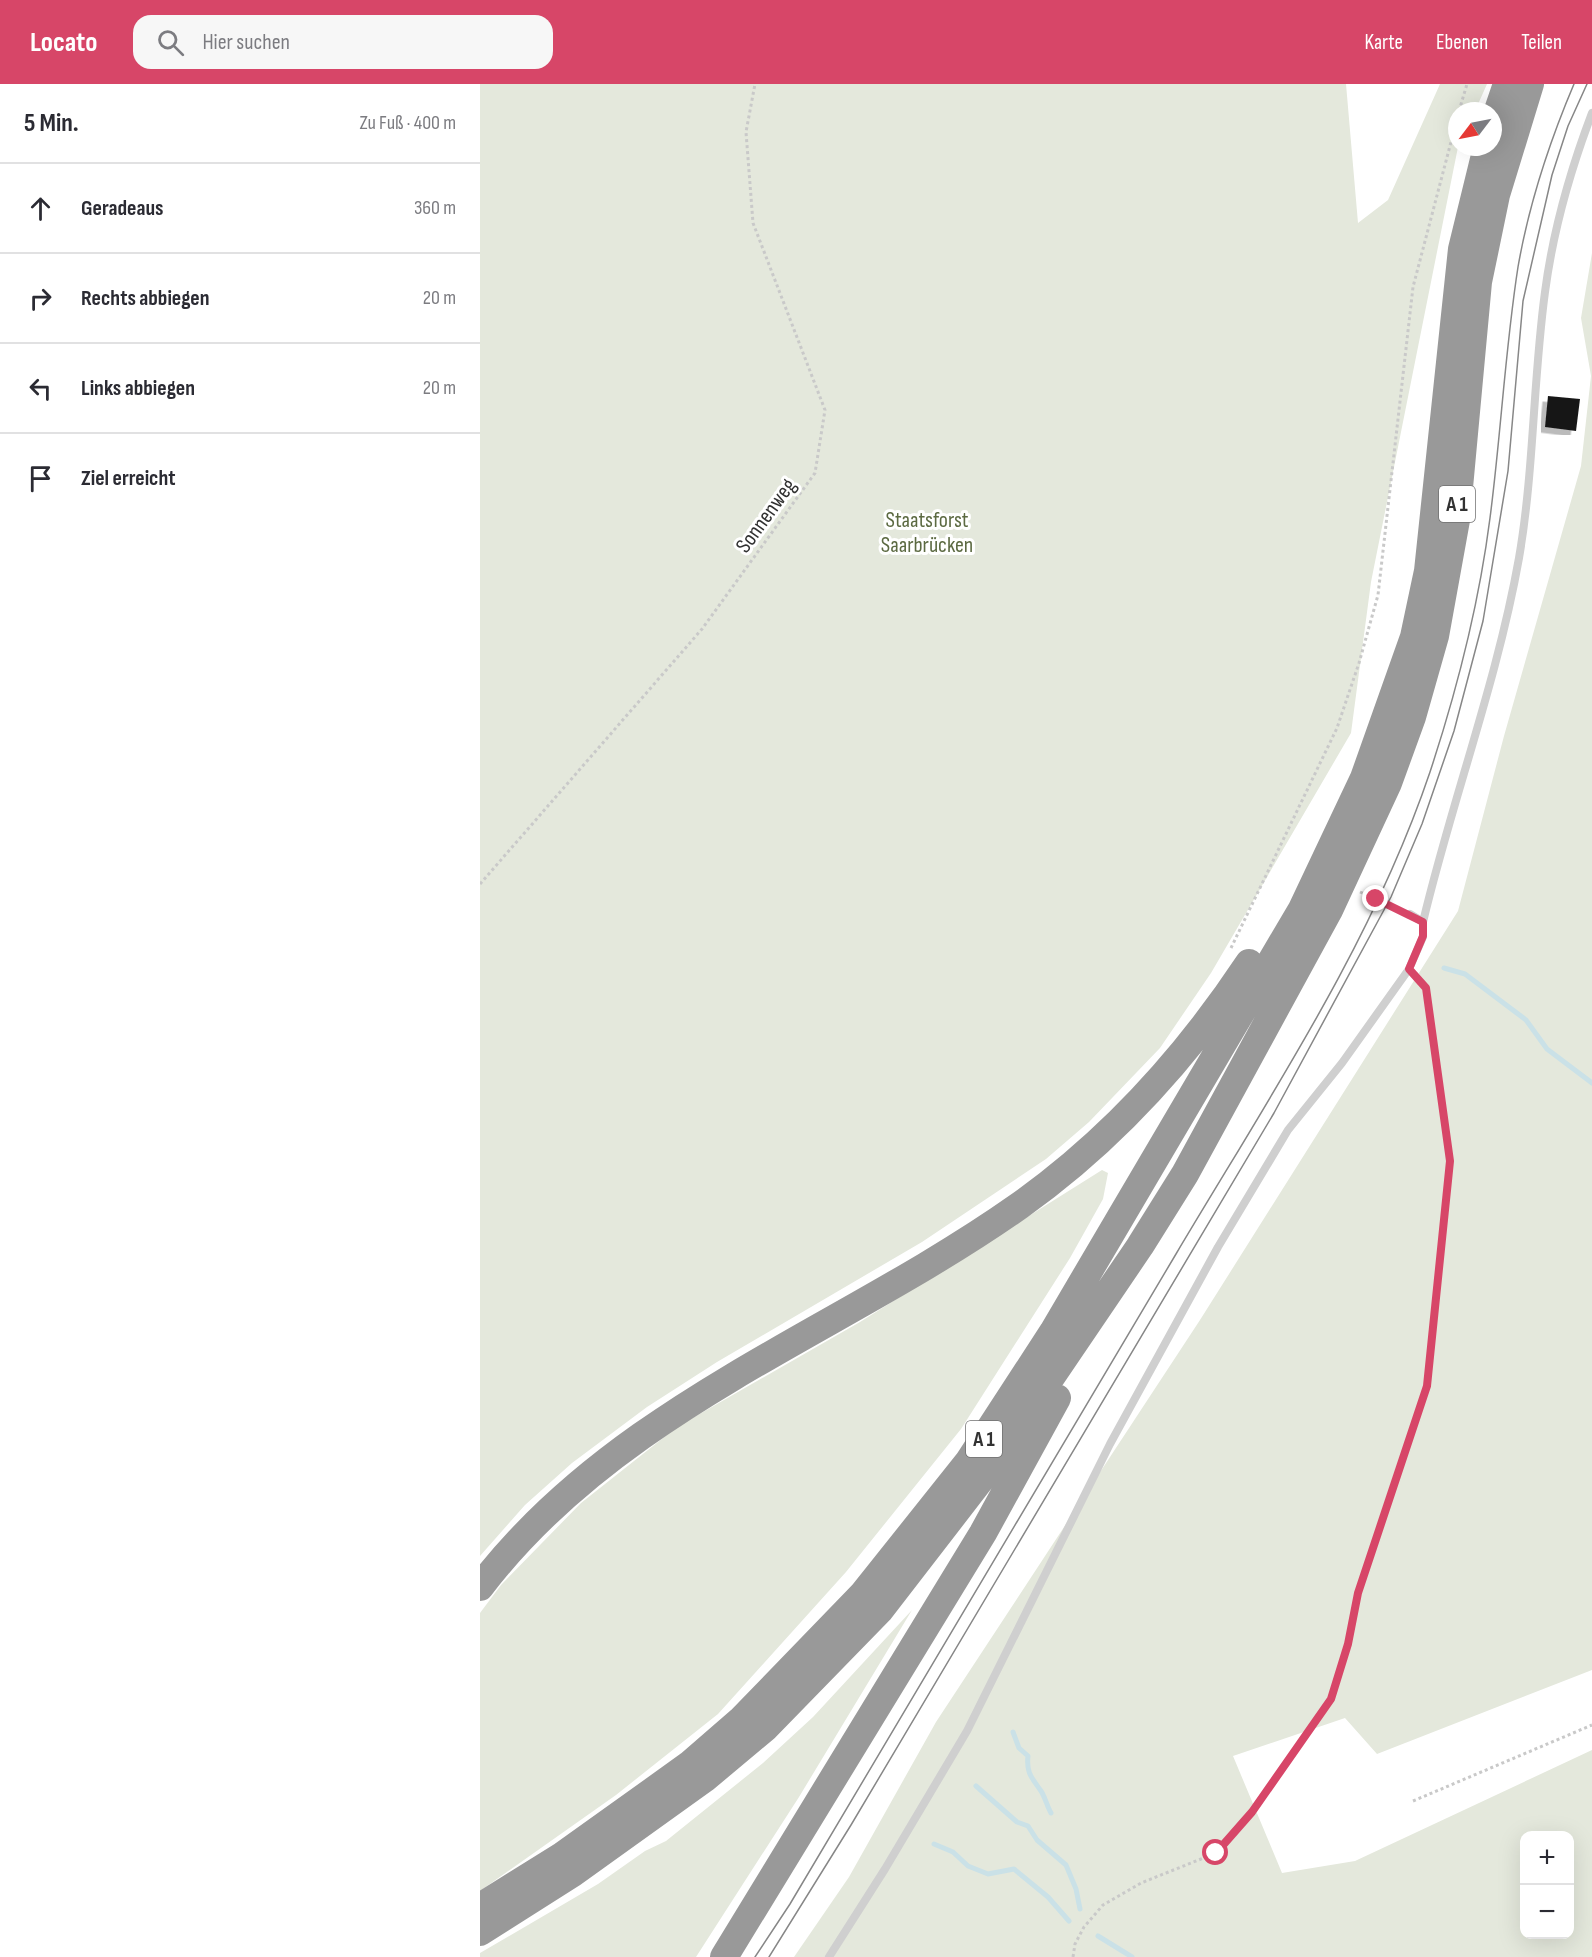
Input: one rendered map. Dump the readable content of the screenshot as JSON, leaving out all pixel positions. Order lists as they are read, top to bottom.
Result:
{
  "streets": {
    "highway": ["A 1"],
    "path": ["Sonnenweg"]
  },
  "parks": ["Staatsforst Saarbrücken"],
  "north": "bottom left",
  "page": {
    "header": "Locato",
    "search": "Hier suchen",
    "nav": ["Karte", "Ebenen", "Teilen"],
    "heading": ["5 Min.", "Zu Fuß · 400 m"],
    "list": [
      ["Geradeaus", "360 m"],
      ["Rechts abbiegen", "20 m"],
      ["Links abbiegen", "20 m"],
      "Ziel erreicht"
    ],
    "map_buttons": ["+", "−"]
  }
}
